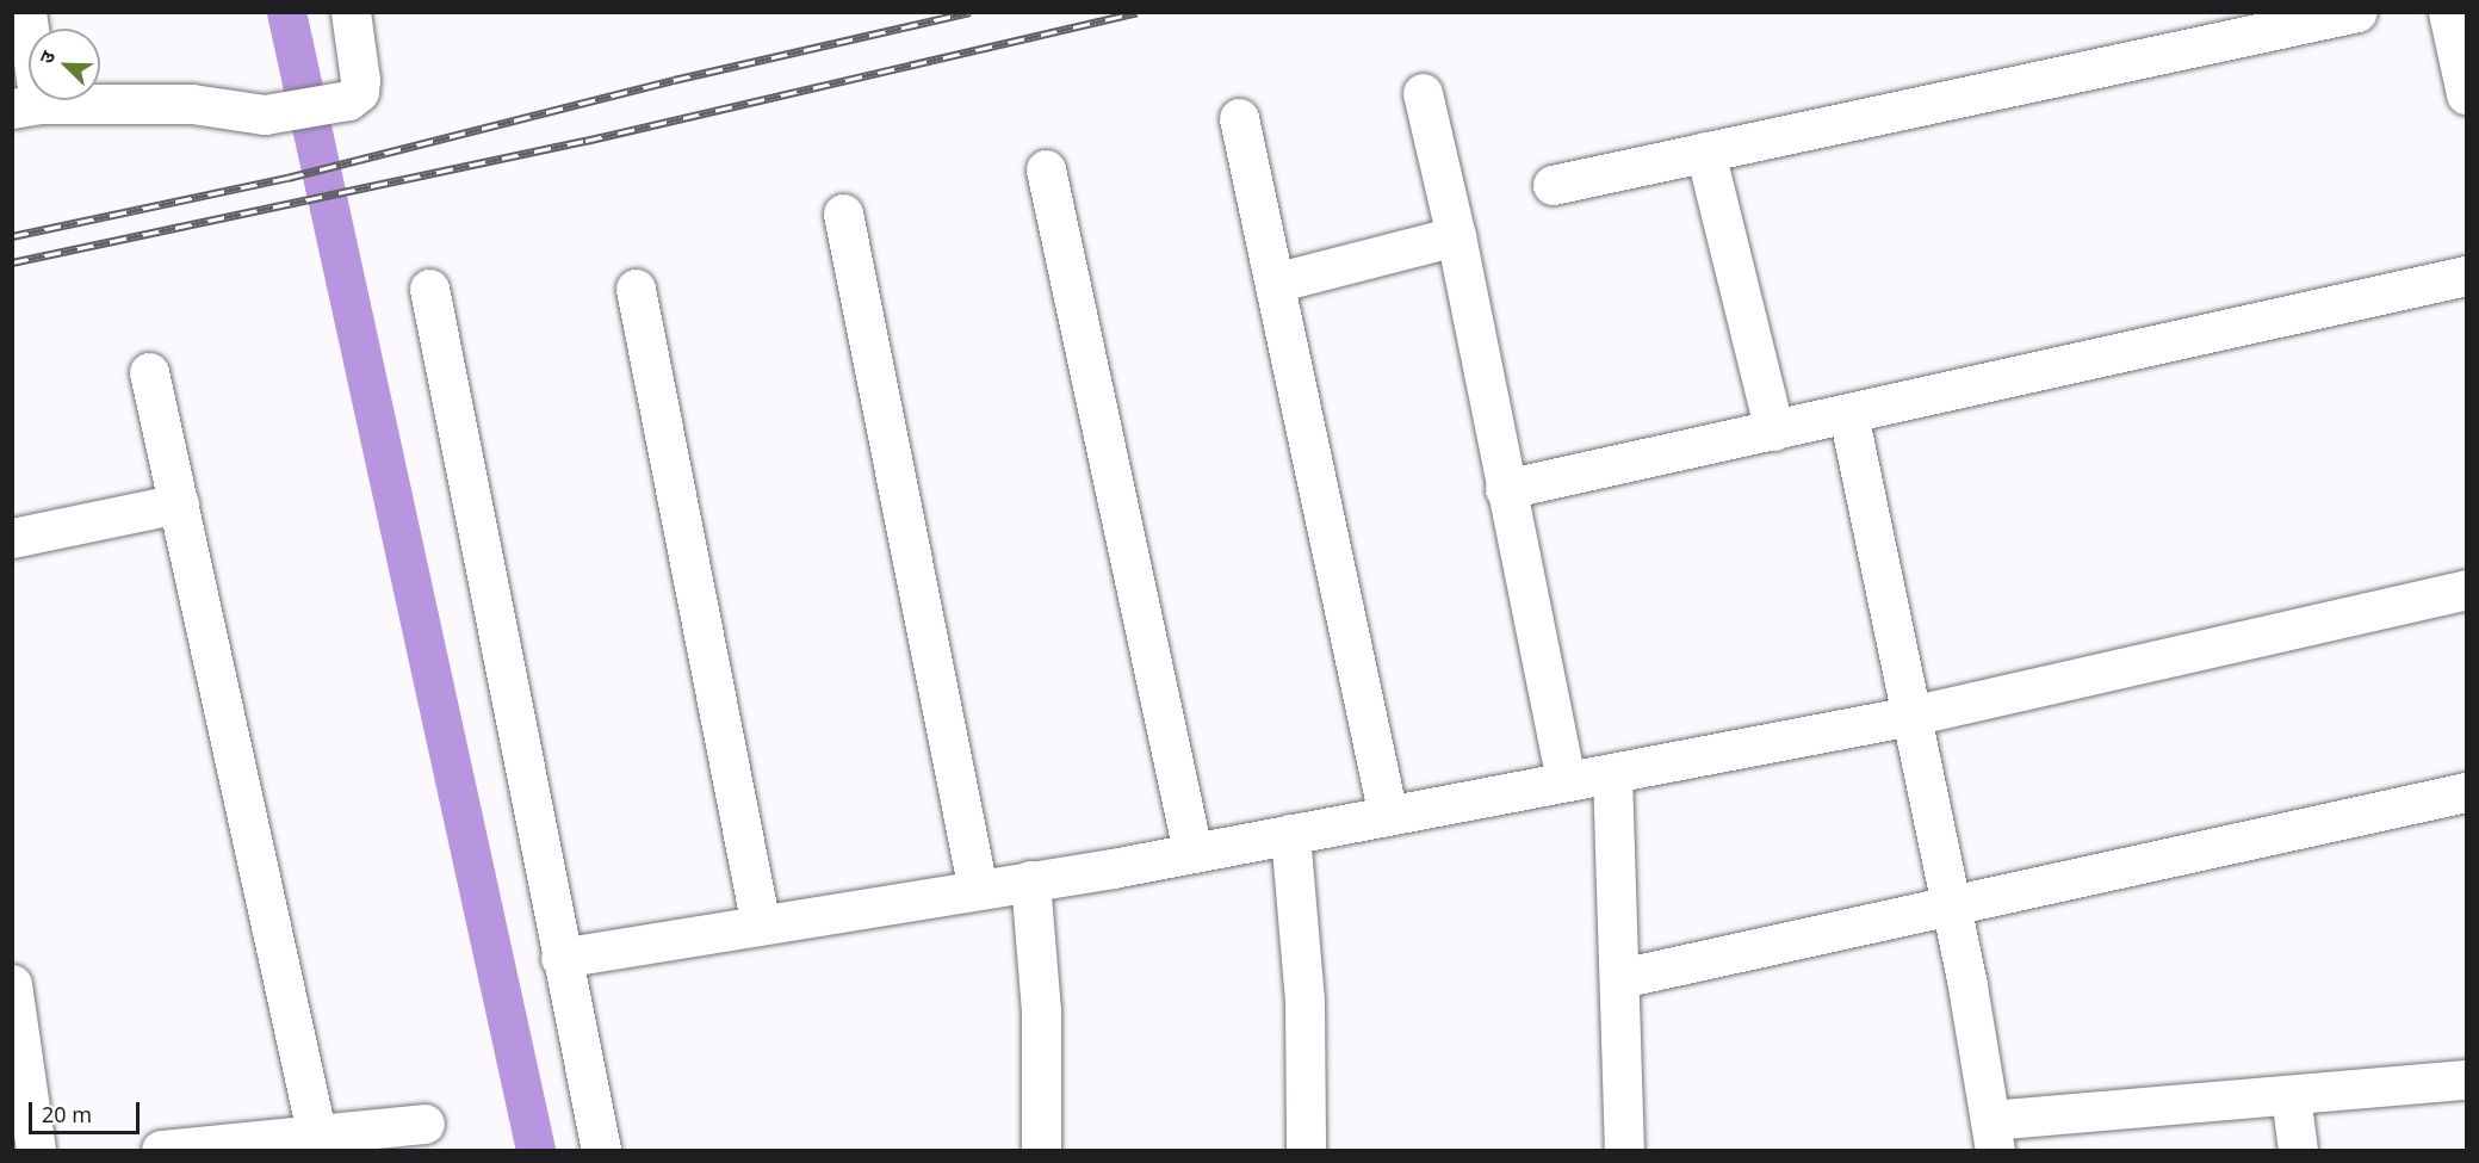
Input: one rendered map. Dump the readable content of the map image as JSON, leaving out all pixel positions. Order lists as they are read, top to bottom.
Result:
{
  "scale_bar": "20 m",
  "north": "top left"
}
